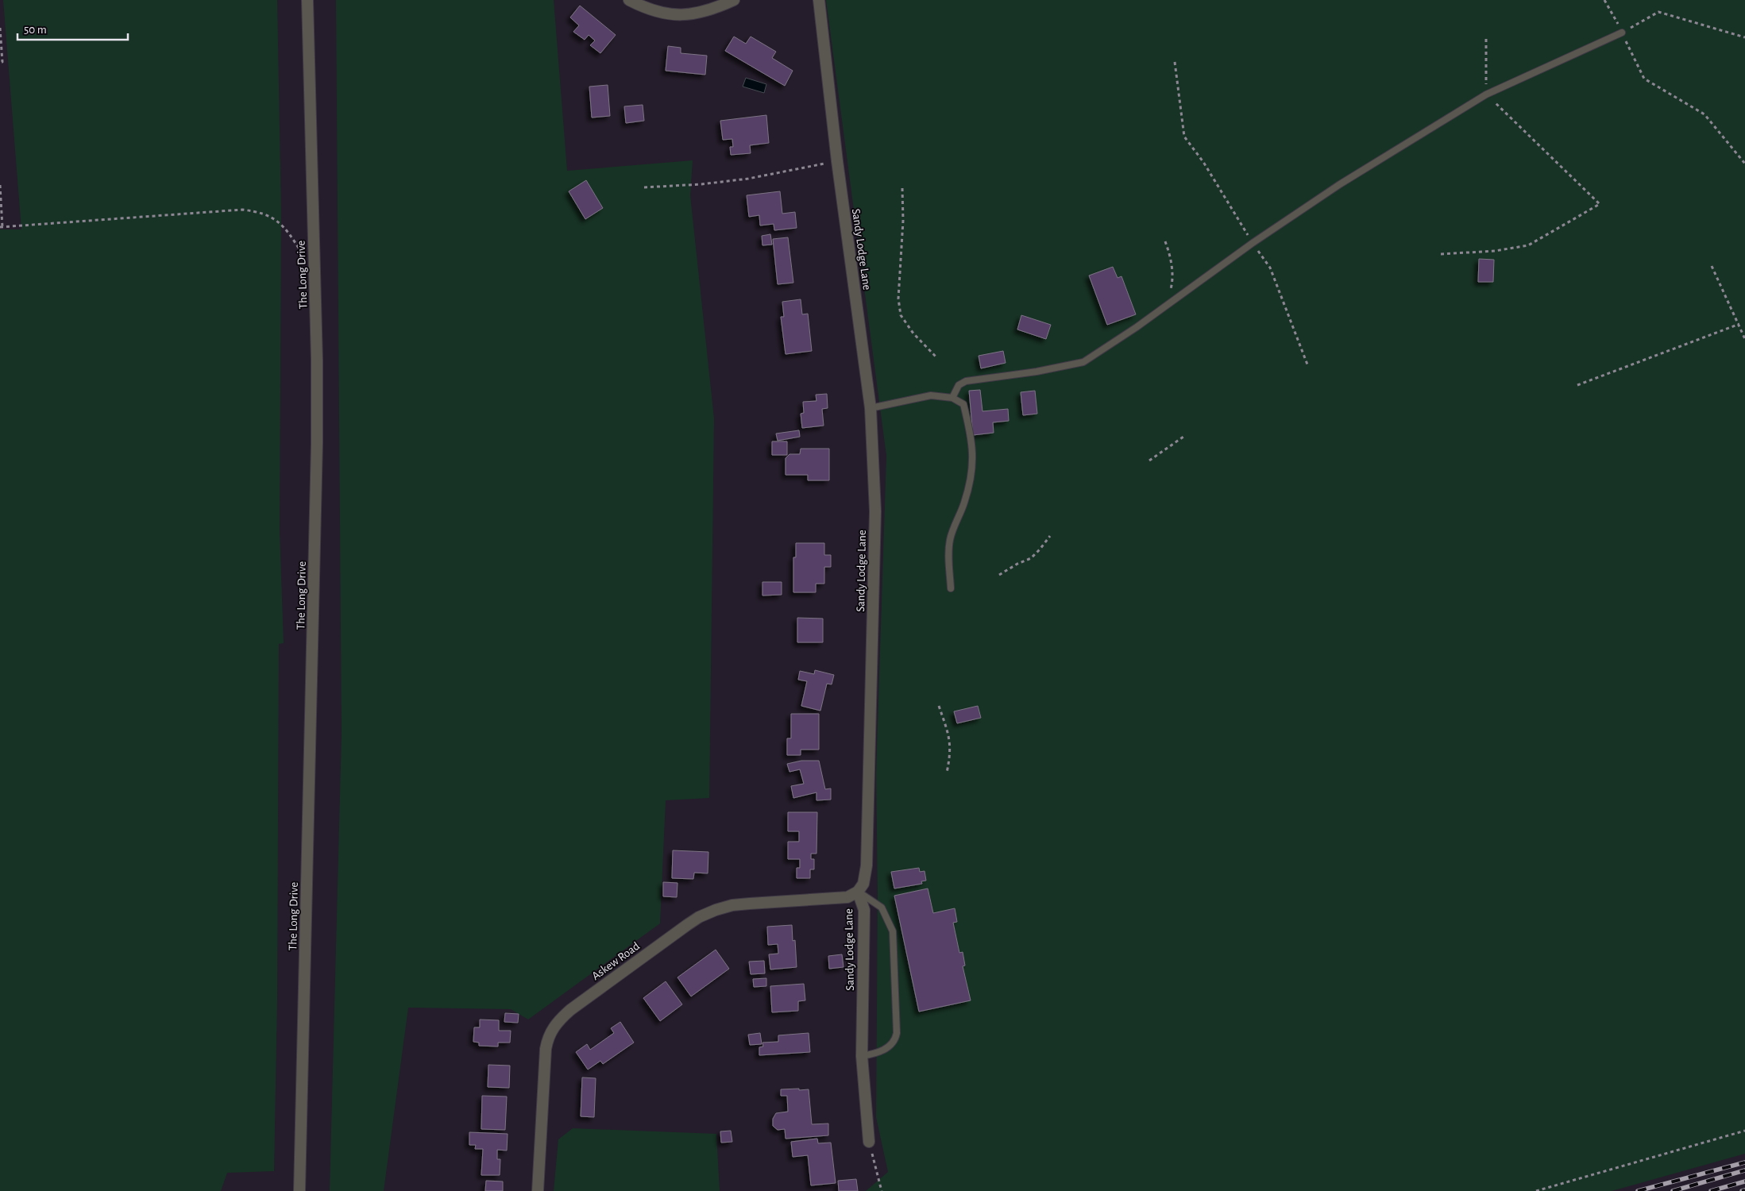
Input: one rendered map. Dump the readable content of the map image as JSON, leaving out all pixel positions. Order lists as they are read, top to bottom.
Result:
{
  "streets": {
    "street": ["Sandy Lodge Lane", "The Long Drive", "Askew Road"]
  },
  "crossings": [
    ["Sandy Lodge Lane", "Askew Road"]
  ],
  "scale_bar": "50 m"
}
